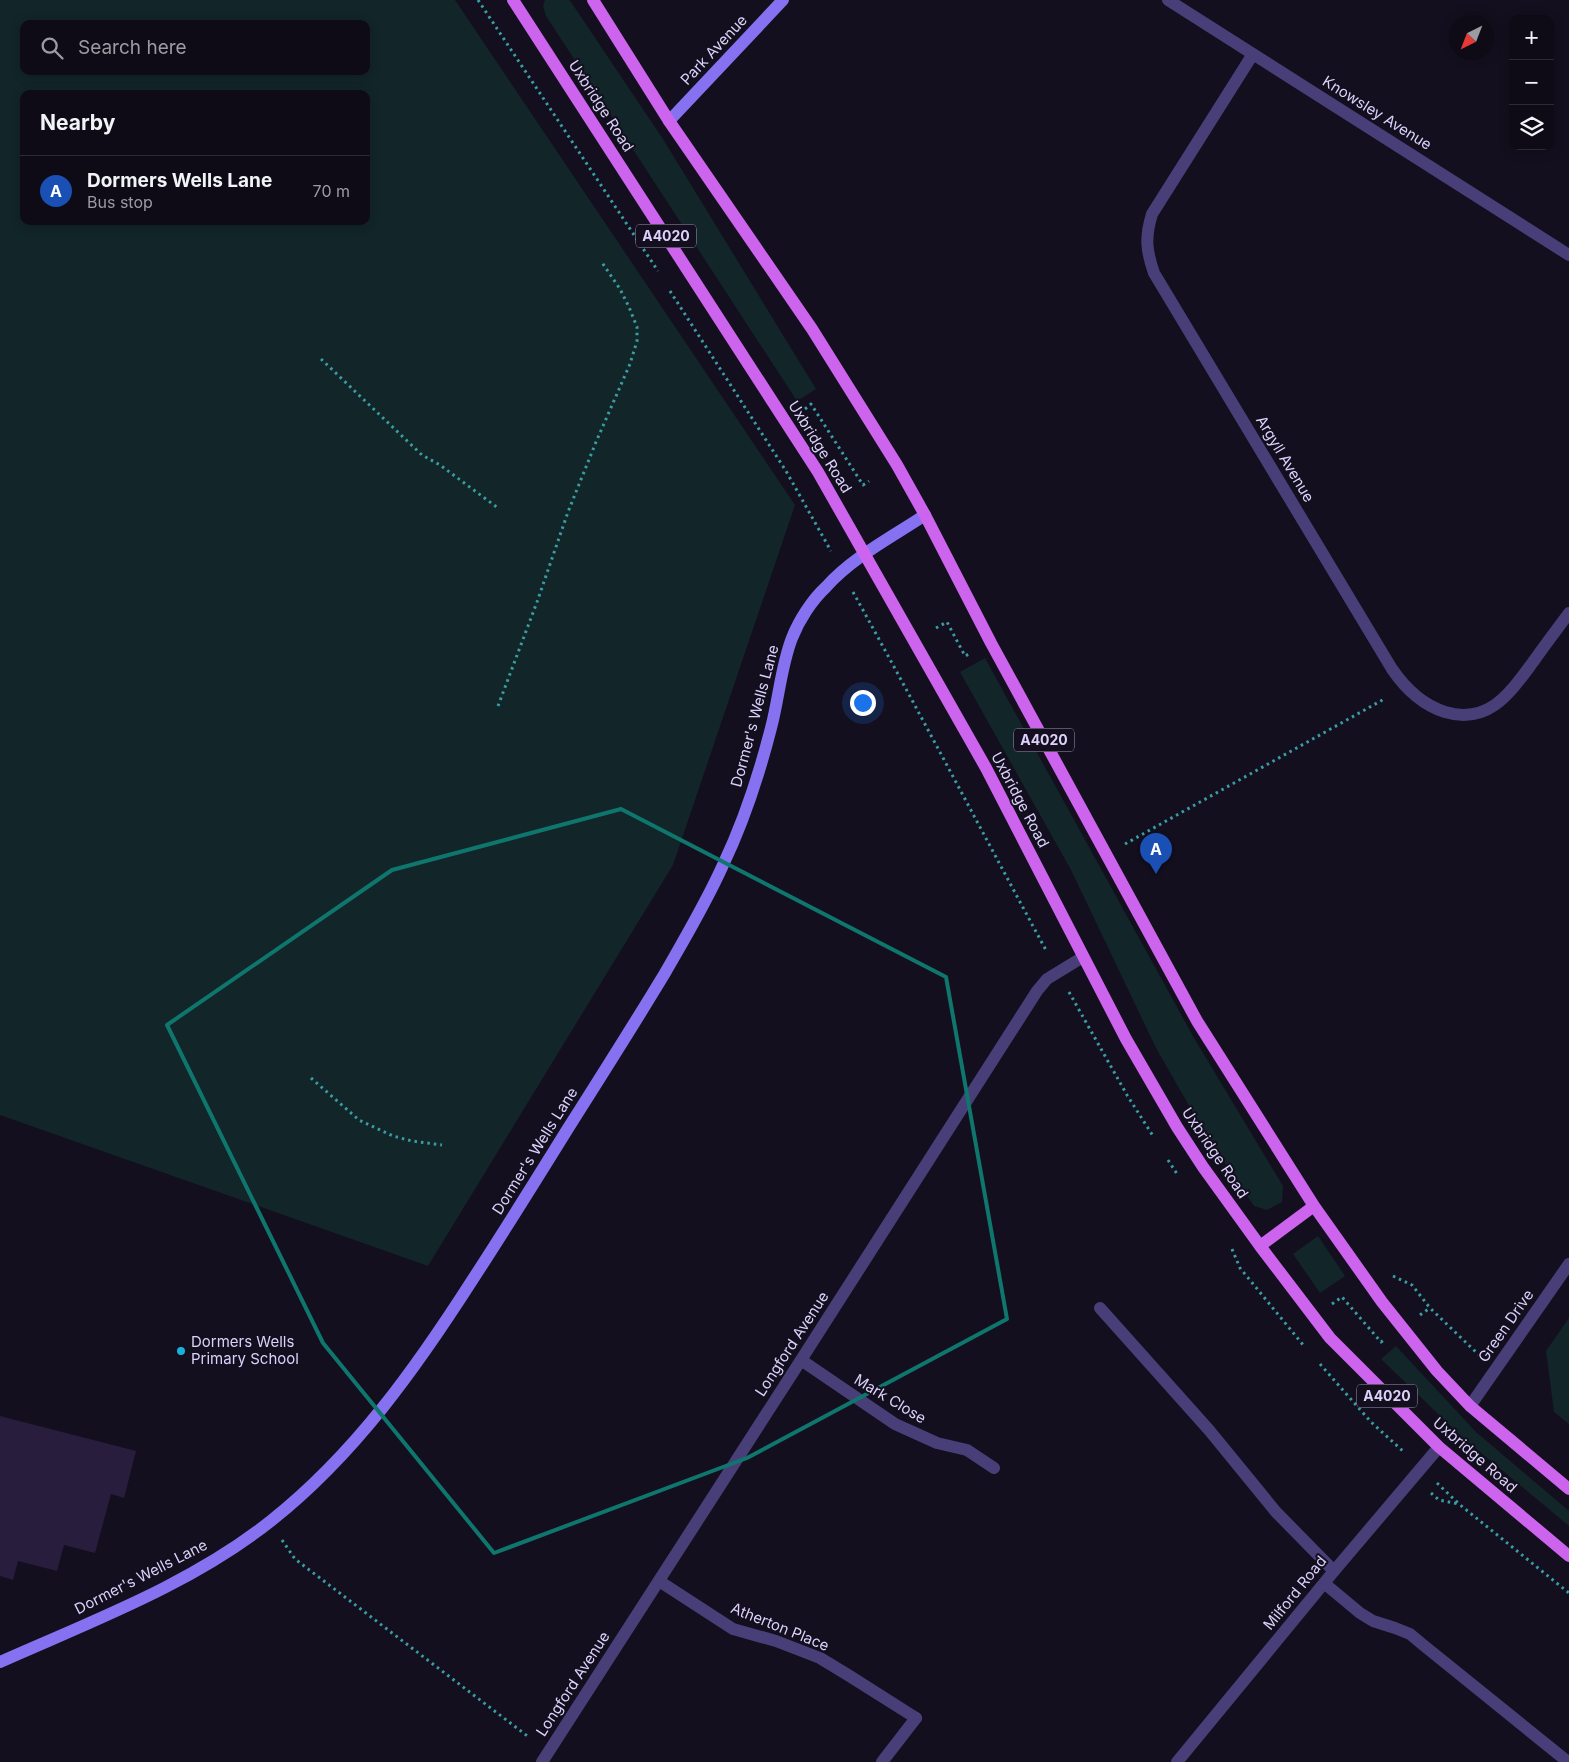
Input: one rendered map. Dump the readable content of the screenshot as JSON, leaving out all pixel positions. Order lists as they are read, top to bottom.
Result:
{
  "streets": {
    "main road": ["Uxbridge Road", "A4020"],
    "street": [
      "Park Avenue",
      "Knowsley Avenue",
      "Argyll Avenue",
      "Dormer's Wells Lane",
      "Green Drive",
      "Longford Avenue",
      "Mark Close",
      "Milford Road",
      "Atherton Place"
    ]
  },
  "crossings": [
    ["Park Avenue", "A4020"],
    ["Uxbridge Road", "Dormer's Wells Lane"],
    ["Uxbridge Road", "Longford Avenue"],
    ["Uxbridge Road", "Milford Road"],
    ["Knowsley Avenue", "Argyll Avenue"],
    ["A4020", "Dormer's Wells Lane"],
    ["A4020", "Green Drive"],
    ["Longford Avenue", "Mark Close"],
    ["Longford Avenue", "Atherton Place"]
  ],
  "places": ["Dormers Wells Primary School"],
  "north": "bottom left",
  "page": {
    "map_buttons": ["+", "−"],
    "search": "Search here",
    "heading": "Nearby",
    "list": [
      {
        "mark": "A",
        "name": "Dormers Wells Lane",
        "note": "Bus stop",
        "value": "70 m"
      }
    ],
    "pins": "A"
  }
}
